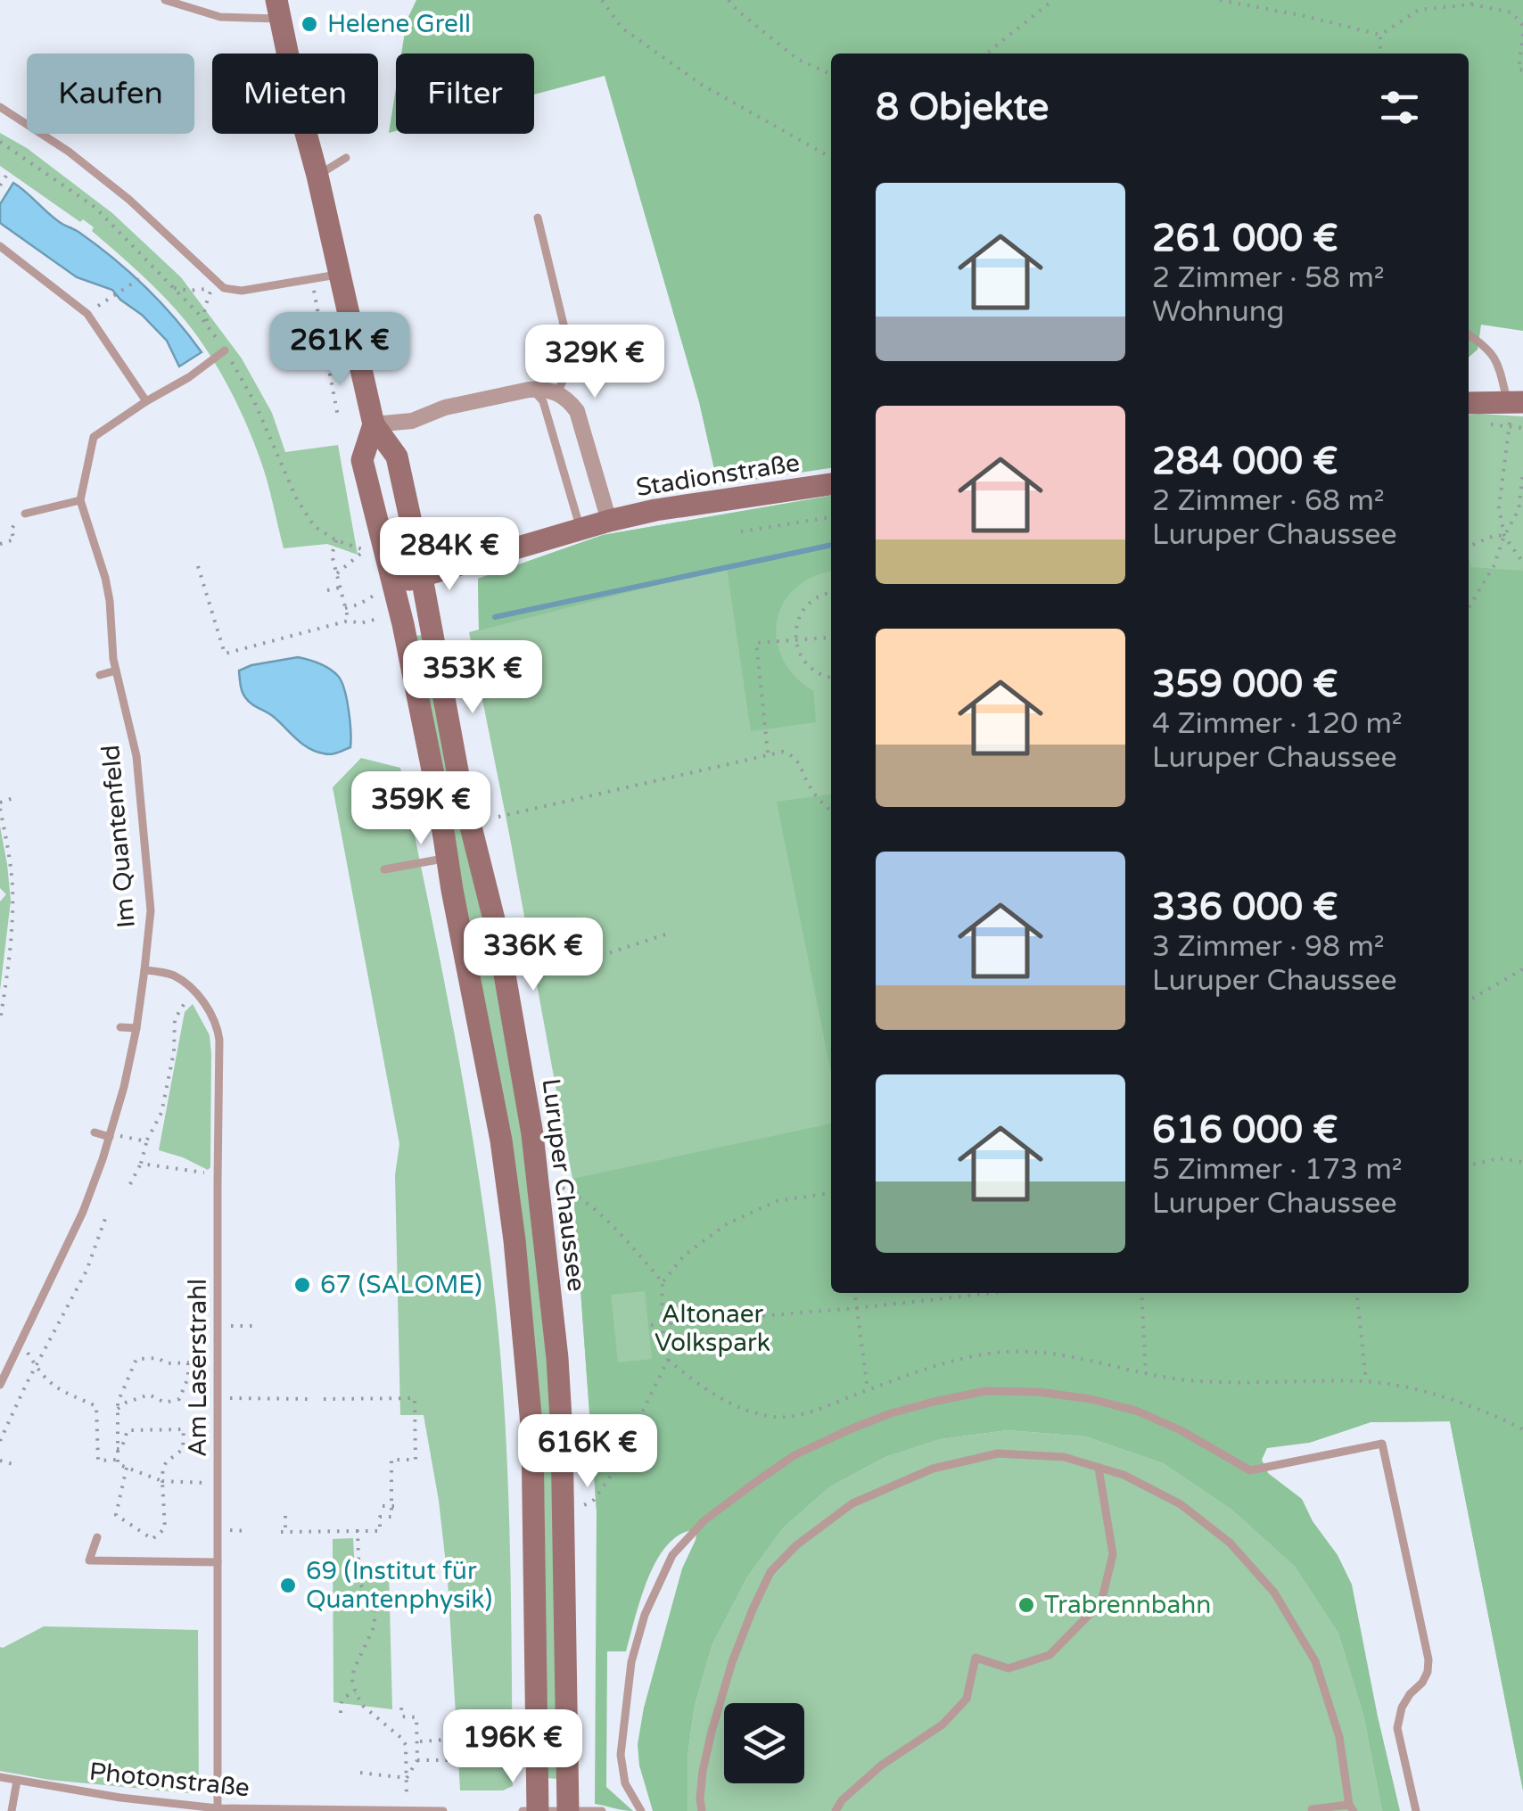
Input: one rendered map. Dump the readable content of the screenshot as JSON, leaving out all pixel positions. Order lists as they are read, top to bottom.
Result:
{
  "streets": {
    "main road": ["Stadionstraße", "Luruper Chaussee"],
    "lane": ["Im Quantenfeld", "Am Laserstrahl", "Photonstraße"]
  },
  "crossings": [
    ["Stadionstraße", "Luruper Chaussee"],
    ["Im Quantenfeld", "Am Laserstrahl"],
    ["Am Laserstrahl", "Photonstraße"]
  ],
  "parks": ["Altonaer Volkspark"],
  "places": [
    "Helene Grell",
    "67 (SALOME)",
    "69 (Institut für Quantenphysik)",
    "Trabrennbahn"
  ],
  "page": {
    "chip": ["Kaufen", "Mieten", "Filter"],
    "heading": "8 Objekte",
    "list": [
      {
        "name": "261 000 €",
        "note": "2 Zimmer · 58 m² · Wohnung"
      },
      {
        "name": "284 000 €",
        "note": "2 Zimmer · 68 m² · Luruper Chaussee"
      },
      {
        "name": "359 000 €",
        "note": "4 Zimmer · 120 m² · Luruper Chaussee"
      },
      {
        "name": "336 000 €",
        "note": "3 Zimmer · 98 m² · Luruper Chaussee"
      },
      {
        "name": "616 000 €",
        "note": "5 Zimmer · 173 m² · Luruper Chaussee"
      }
    ],
    "price": [
      "261K €",
      "329K €",
      "284K €",
      "353K €",
      "359K €",
      "336K €",
      "616K €",
      "196K €"
    ]
  }
}
